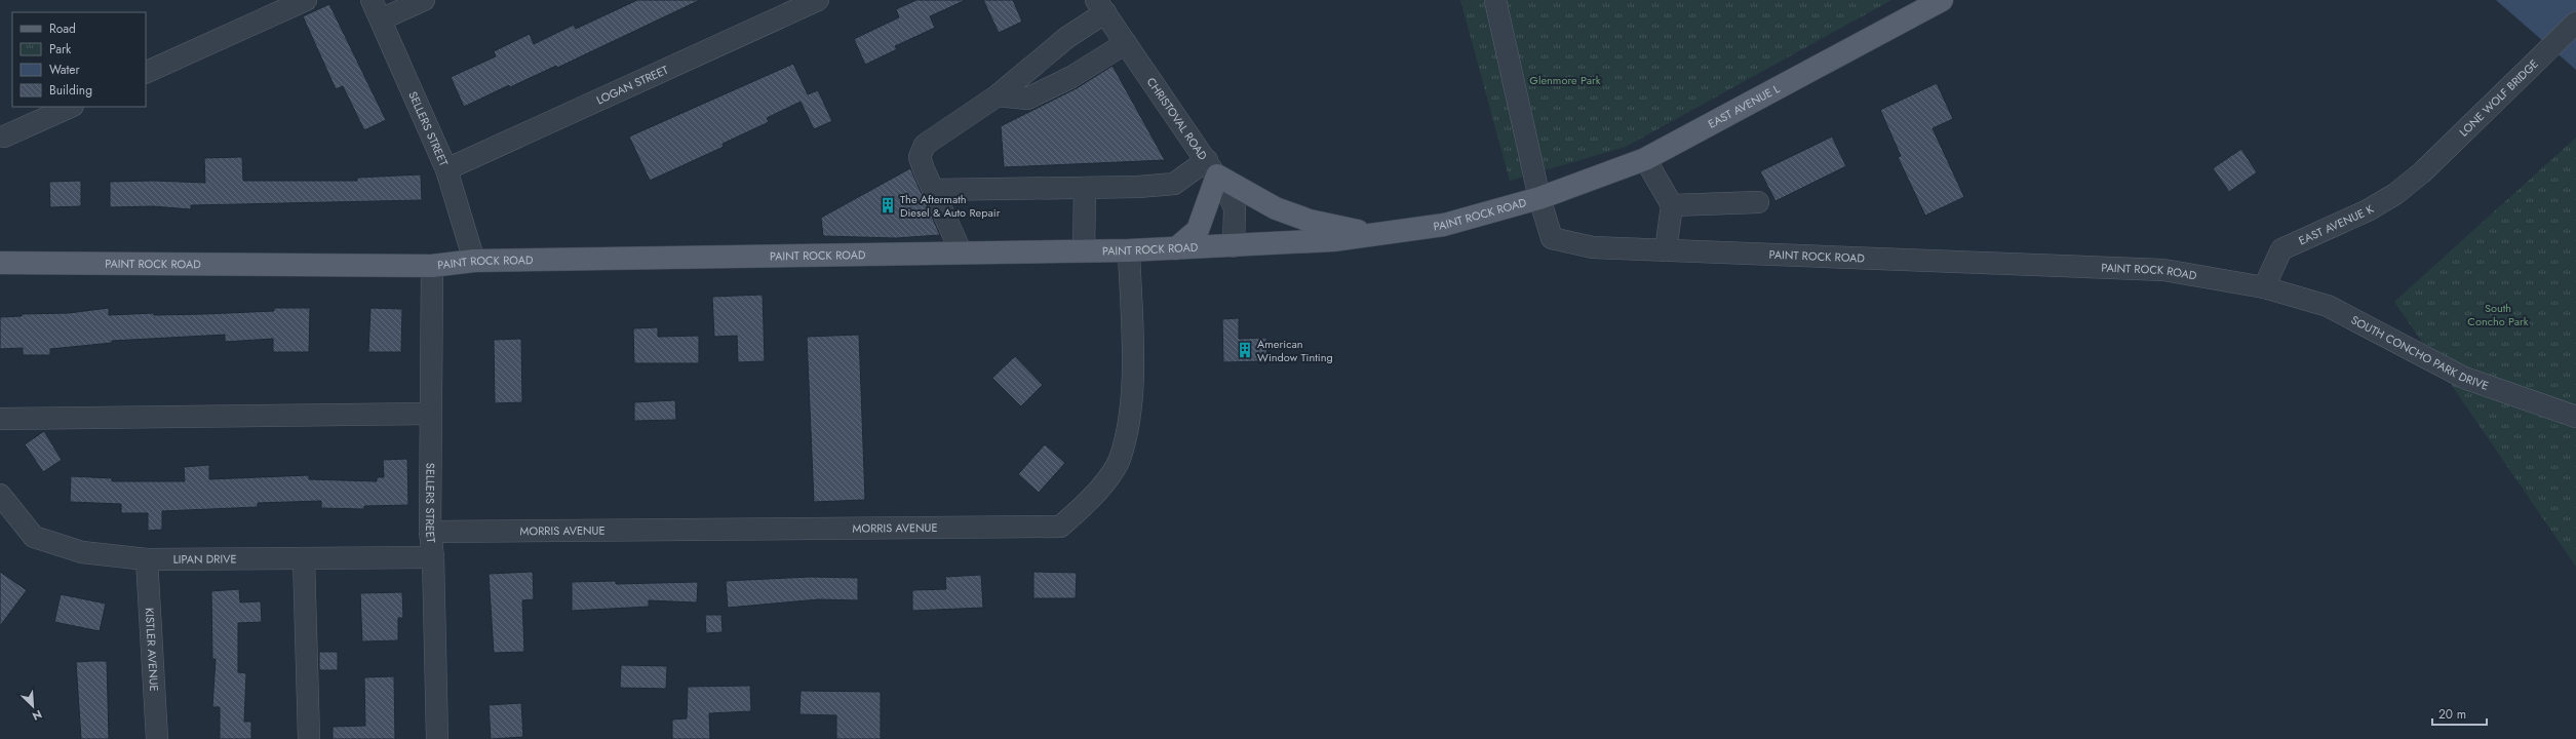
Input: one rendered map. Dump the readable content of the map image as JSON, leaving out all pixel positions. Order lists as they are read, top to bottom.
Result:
{
  "streets": {
    "main road": ["EAST AVENUE L", "PAINT ROCK ROAD"],
    "street": [
      "LOGAN STREET",
      "LONE WOLF BRIDGE",
      "CHRISTOVAL ROAD",
      "SELLERS STREET",
      "EAST AVENUE K",
      "SOUTH CONCHO PARK DRIVE",
      "MORRIS AVENUE",
      "LIPAN DRIVE",
      "KISTLER AVENUE"
    ]
  },
  "crossings": [
    ["LOGAN STREET", "SELLERS STREET"],
    ["LONE WOLF BRIDGE", "EAST AVENUE K"],
    ["EAST AVENUE L", "PAINT ROCK ROAD"],
    ["CHRISTOVAL ROAD", "PAINT ROCK ROAD"],
    ["SELLERS STREET", "PAINT ROCK ROAD"],
    ["SELLERS STREET", "MORRIS AVENUE"],
    ["SELLERS STREET", "LIPAN DRIVE"],
    ["PAINT ROCK ROAD", "EAST AVENUE K"],
    ["PAINT ROCK ROAD", "SOUTH CONCHO PARK DRIVE"],
    ["PAINT ROCK ROAD", "MORRIS AVENUE"],
    ["EAST AVENUE K", "SOUTH CONCHO PARK DRIVE"],
    ["LIPAN DRIVE", "KISTLER AVENUE"]
  ],
  "parks": ["Glenmore Park", "South Concho Park"],
  "places": {
    "building": ["The Aftermath Diesel & Auto Repair", "American Window Tinting"]
  },
  "legend": [
    "Road",
    "Park",
    "Water",
    "Building"
  ],
  "scale_bar": "20 m",
  "north": "bottom right"
}
